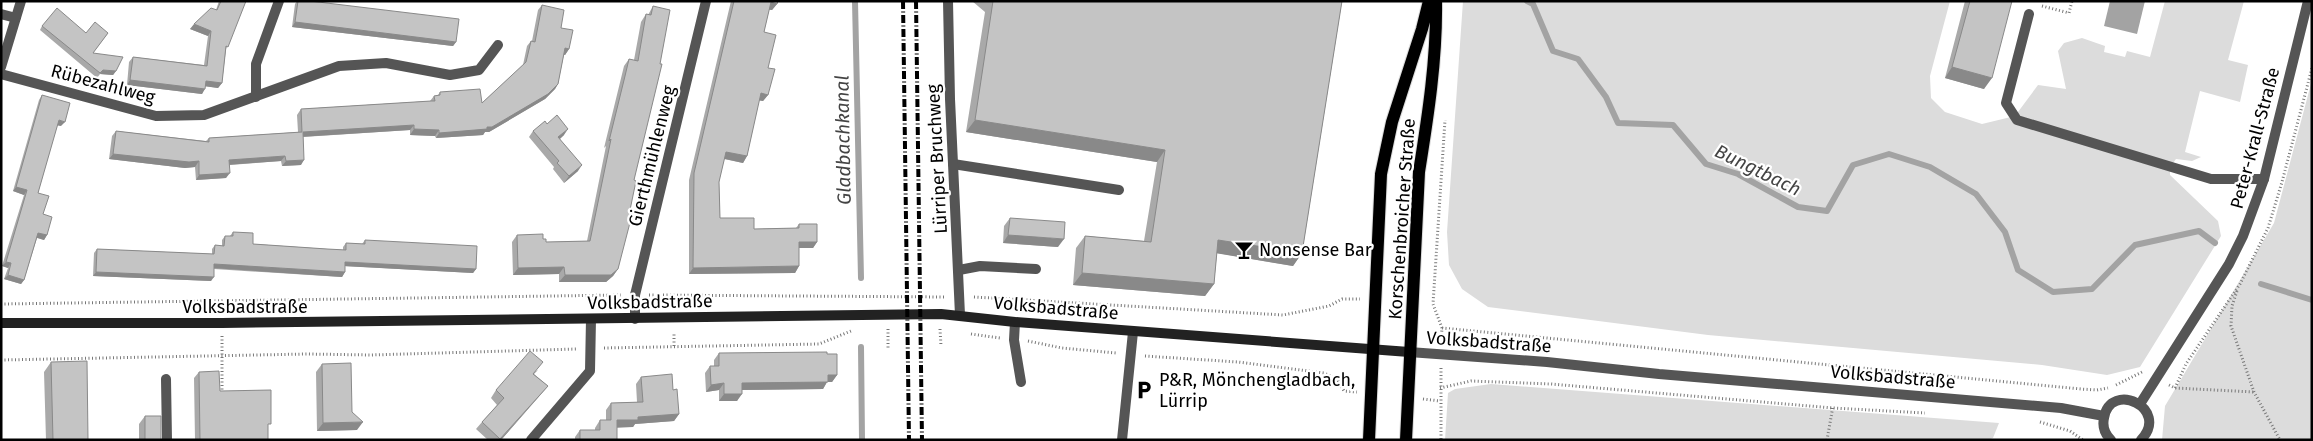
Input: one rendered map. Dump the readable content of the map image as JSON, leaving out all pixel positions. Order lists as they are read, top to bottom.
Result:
{
  "streets": {
    "main road": ["Korschenbroicher Straße", "Volksbadstraße"],
    "street": [
      "Rübezahlweg",
      "Peter-Krall-Straße",
      "Gierthmühlenweg",
      "Lürriper Bruchweg"
    ]
  },
  "crossings": [
    ["Gierthmühlenweg", "Volksbadstraße"],
    ["Lürriper Bruchweg", "Volksbadstraße"],
    ["Korschenbroicher Straße", "Volksbadstraße"]
  ],
  "water": ["Gladbachkanal", "Bungtbach"],
  "places": {
    "bar": ["Nonsense Bar"],
    "parking": ["P&R, Mönchengladbach, Lürrip"]
  }
}
